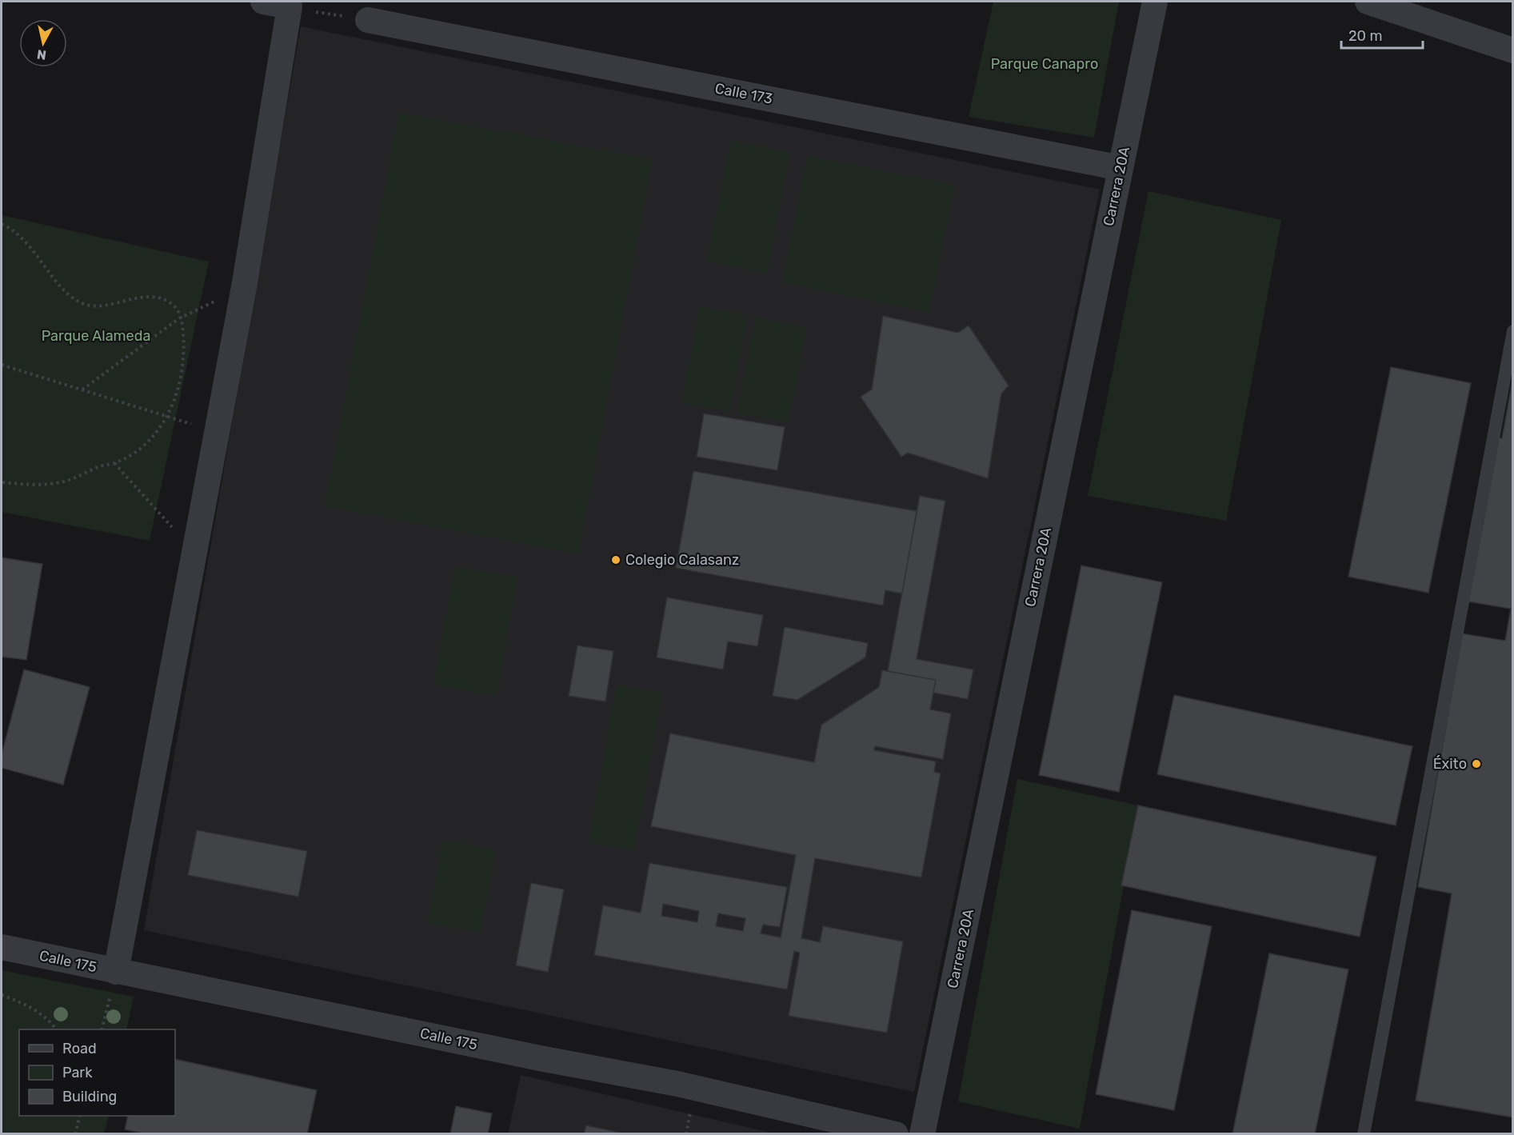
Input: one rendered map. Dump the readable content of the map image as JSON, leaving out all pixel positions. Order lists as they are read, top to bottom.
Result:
{
  "streets": {
    "street": ["Calle 173", "Carrera 20A", "Calle 175"]
  },
  "crossings": [
    ["Calle 173", "Carrera 20A"]
  ],
  "parks": ["Parque Canapro", "Parque Alameda"],
  "places": ["Colegio Calasanz", "Éxito"],
  "legend": ["Road", "Park", "Building"],
  "scale_bar": "20 m",
  "north": "bottom"
}
